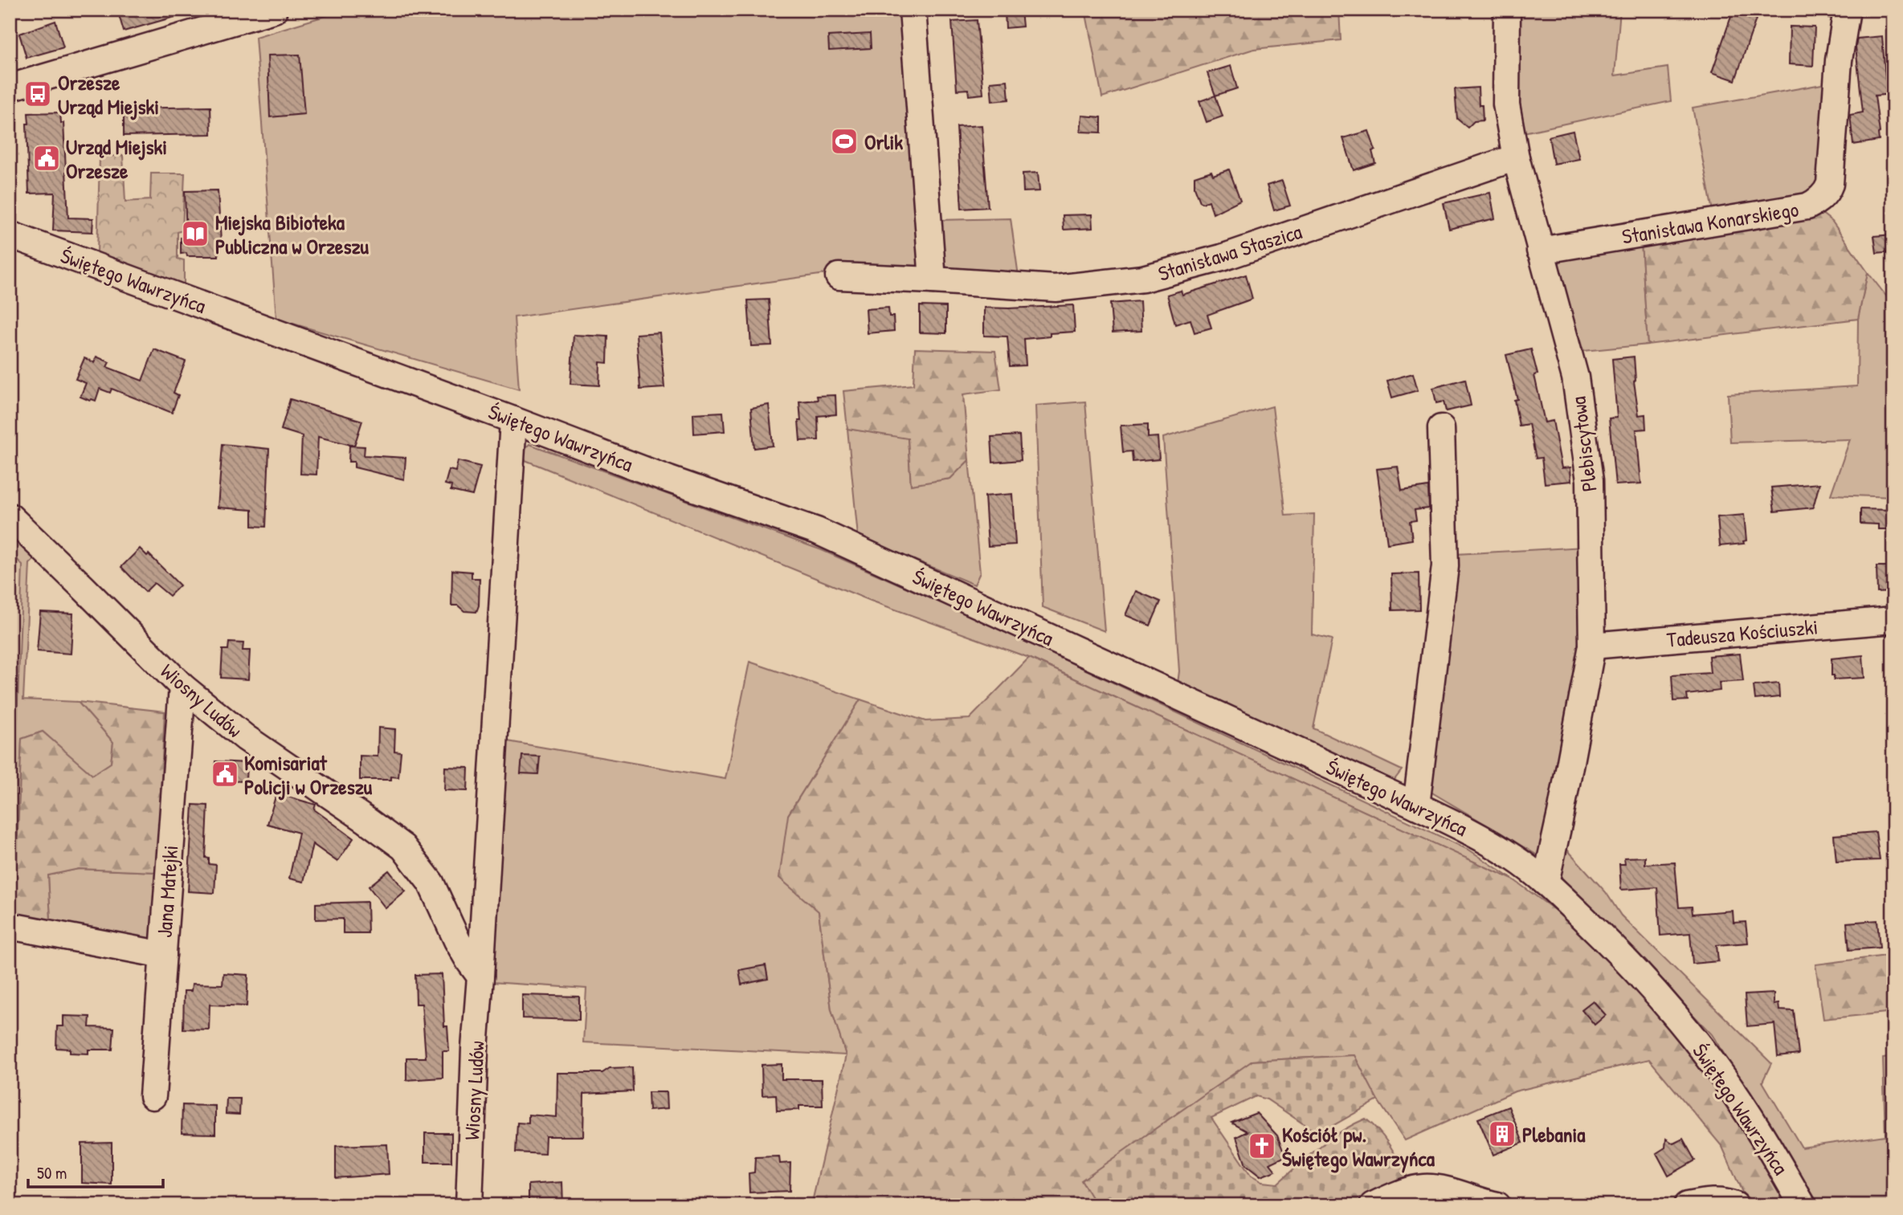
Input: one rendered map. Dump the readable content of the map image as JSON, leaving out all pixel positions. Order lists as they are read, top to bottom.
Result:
{
  "streets": {
    "street": [
      "Stanisława Konarskiego",
      "Stanisława Staszica",
      "Świętego Wawrzyńca",
      "Plebiscytowa",
      "Tadeusza Kościuszki",
      "Wiosny Ludów",
      "Jana Matejki"
    ]
  },
  "crossings": [
    ["Stanisława Konarskiego", "Plebiscytowa"],
    ["Stanisława Staszica", "Plebiscytowa"],
    ["Świętego Wawrzyńca", "Plebiscytowa"],
    ["Świętego Wawrzyńca", "Wiosny Ludów"],
    ["Plebiscytowa", "Tadeusza Kościuszki"],
    ["Wiosny Ludów", "Jana Matejki"]
  ],
  "places": {
    "bus stop": ["Orzesze Urząd Miejski"],
    "sports": ["Orlik"],
    "public building": ["Urząd Miejski Orzesze", "Komisariat Policji w Orzeszu"],
    "library": ["Miejska Bibioteka Publiczna w Orzeszu"],
    "building": ["Plebania"],
    "church": ["Kościół pw. Świętego Wawrzyńca"]
  },
  "scale_bar": "50 m"
}
